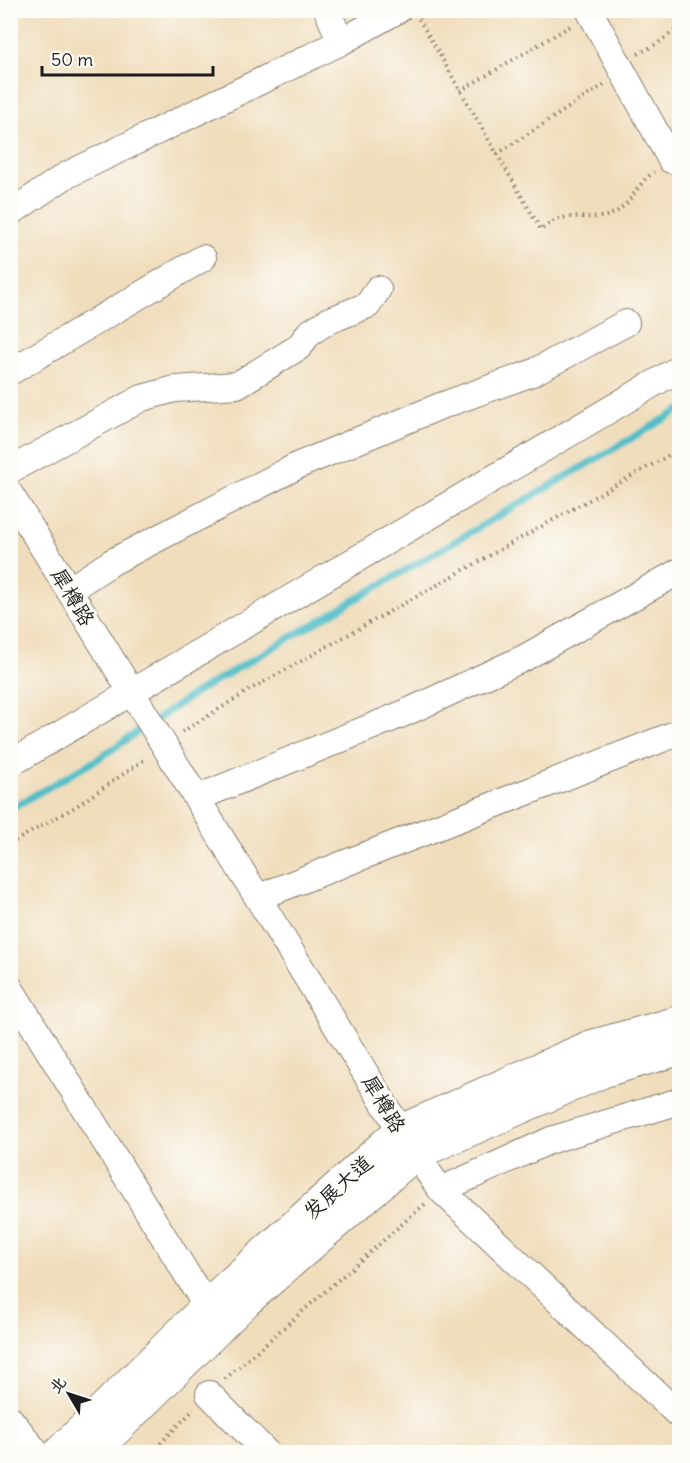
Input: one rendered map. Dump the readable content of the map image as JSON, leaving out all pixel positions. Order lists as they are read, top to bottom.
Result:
{
  "streets": {
    "main road": ["发展大道"],
    "street": ["犀樽路"]
  },
  "crossings": [
    ["犀樽路", "发展大道"]
  ],
  "scale_bar": "50 m",
  "north": "top left"
}
